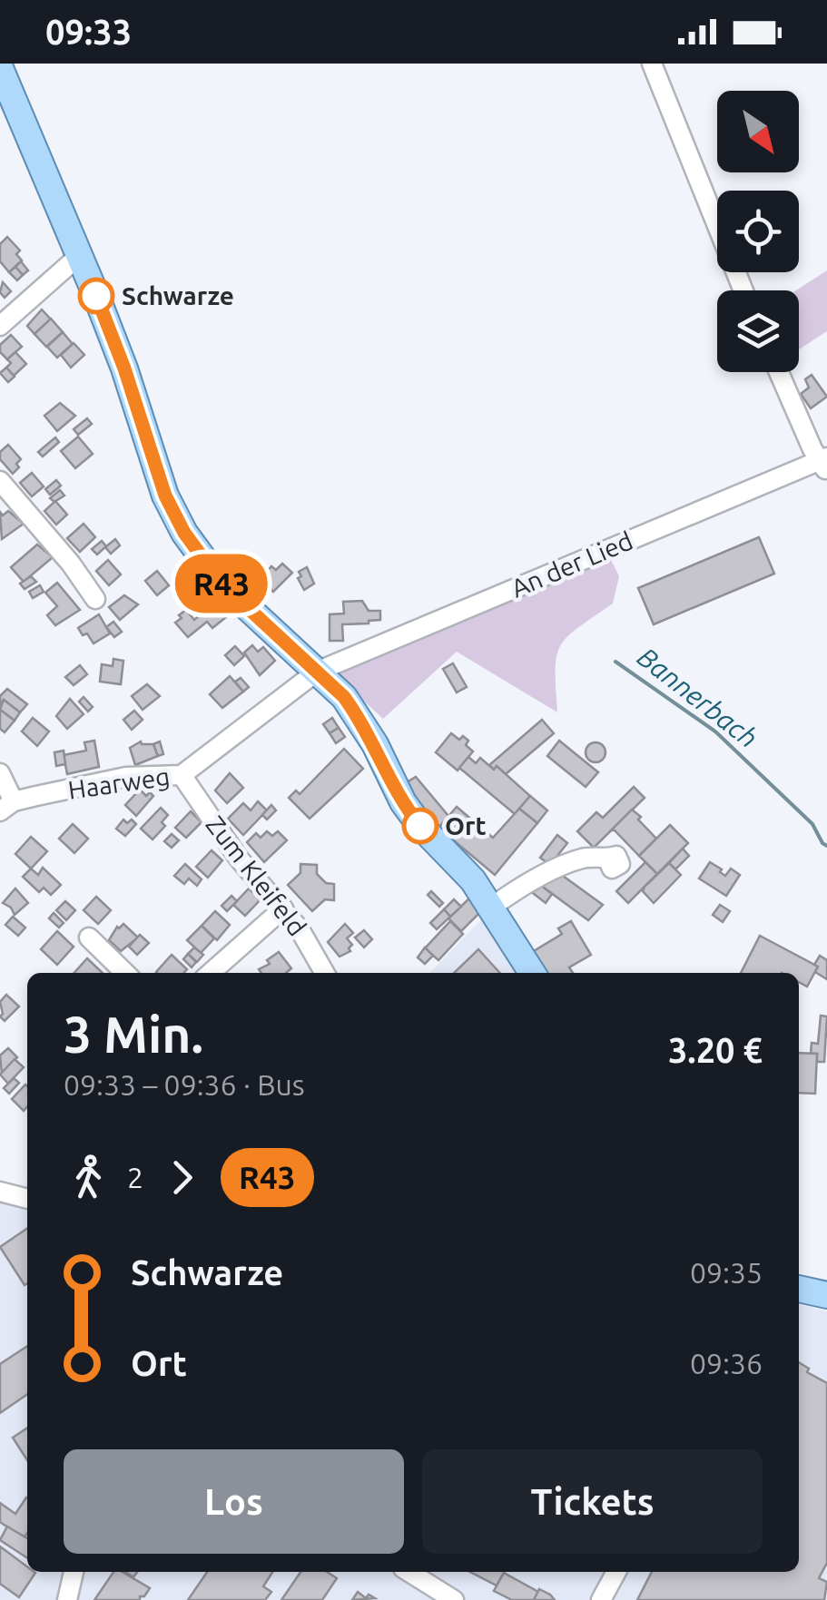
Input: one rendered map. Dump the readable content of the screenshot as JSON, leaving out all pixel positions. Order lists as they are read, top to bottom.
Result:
{
  "streets": {
    "street": ["An der Lied", "Haarweg", "Zum Kleifeld"]
  },
  "crossings": [
    ["An der Lied", "Haarweg"],
    ["Haarweg", "Zum Kleifeld"]
  ],
  "water": ["Bannerbach"],
  "places": ["Schwarze", "Ort"],
  "lines": ["bus line R43"],
  "north": "bottom right",
  "page": {
    "status": "09:33",
    "on_map": "R43",
    "heading": ["3 Min.", "09:33 – 09:36 · Bus", "3.20 €"],
    "legs": ["2", "R43"],
    "list": [
      {
        "name": "Schwarze",
        "value": "09:35"
      },
      {
        "name": "Ort",
        "value": "09:36"
      }
    ],
    "buttons": ["Los", "Tickets"]
  }
}
